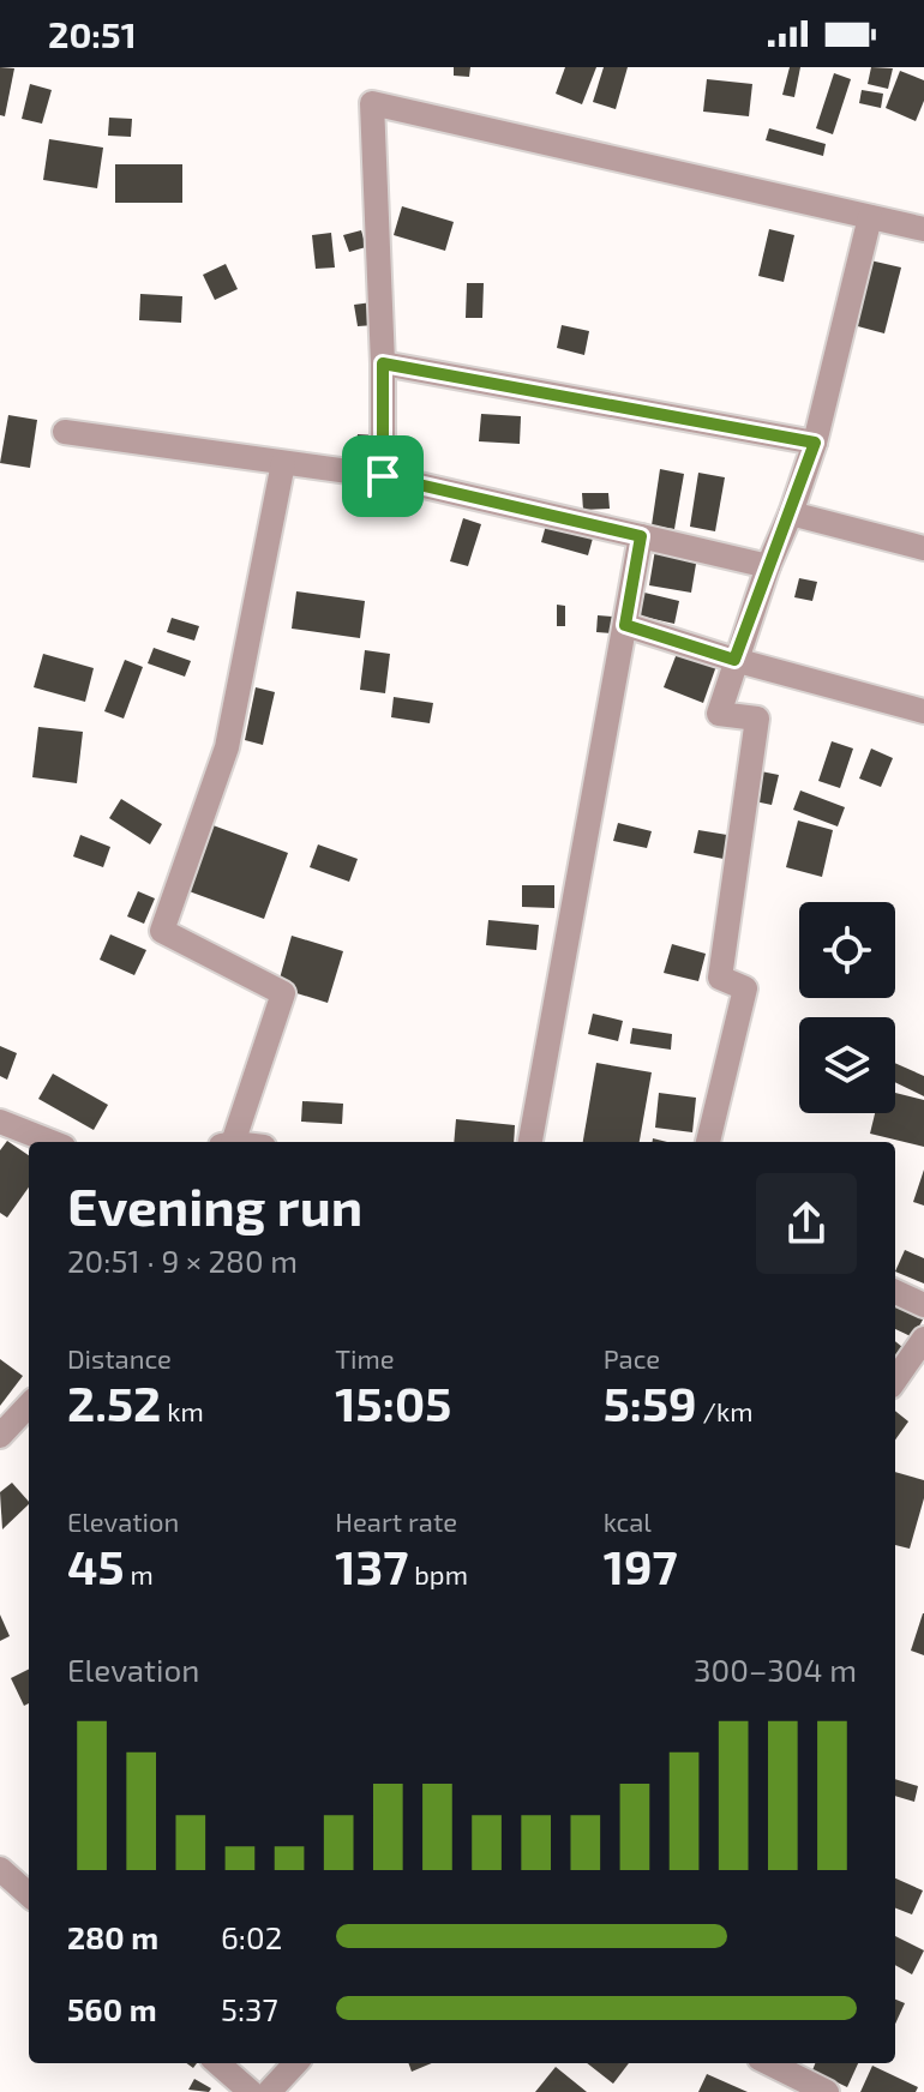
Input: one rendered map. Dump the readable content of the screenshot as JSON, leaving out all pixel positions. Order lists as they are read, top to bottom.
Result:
{
  "page": {
    "status": "20:51",
    "heading": ["Evening run", "20:51 · 9 × 280 m"],
    "stats": [
      ["Distance", "2.52 km"],
      ["Time", "15:05"],
      ["Pace", "5:59 /km"],
      ["Elevation", "45 m"],
      ["Heart rate", "137 bpm"],
      ["kcal", "197"]
    ],
    "chart": ["Elevation", "300–304 m"],
    "list": [
      {
        "name": "280 m",
        "note": "6:02"
      },
      {
        "name": "560 m",
        "note": "5:37"
      }
    ]
  }
}
